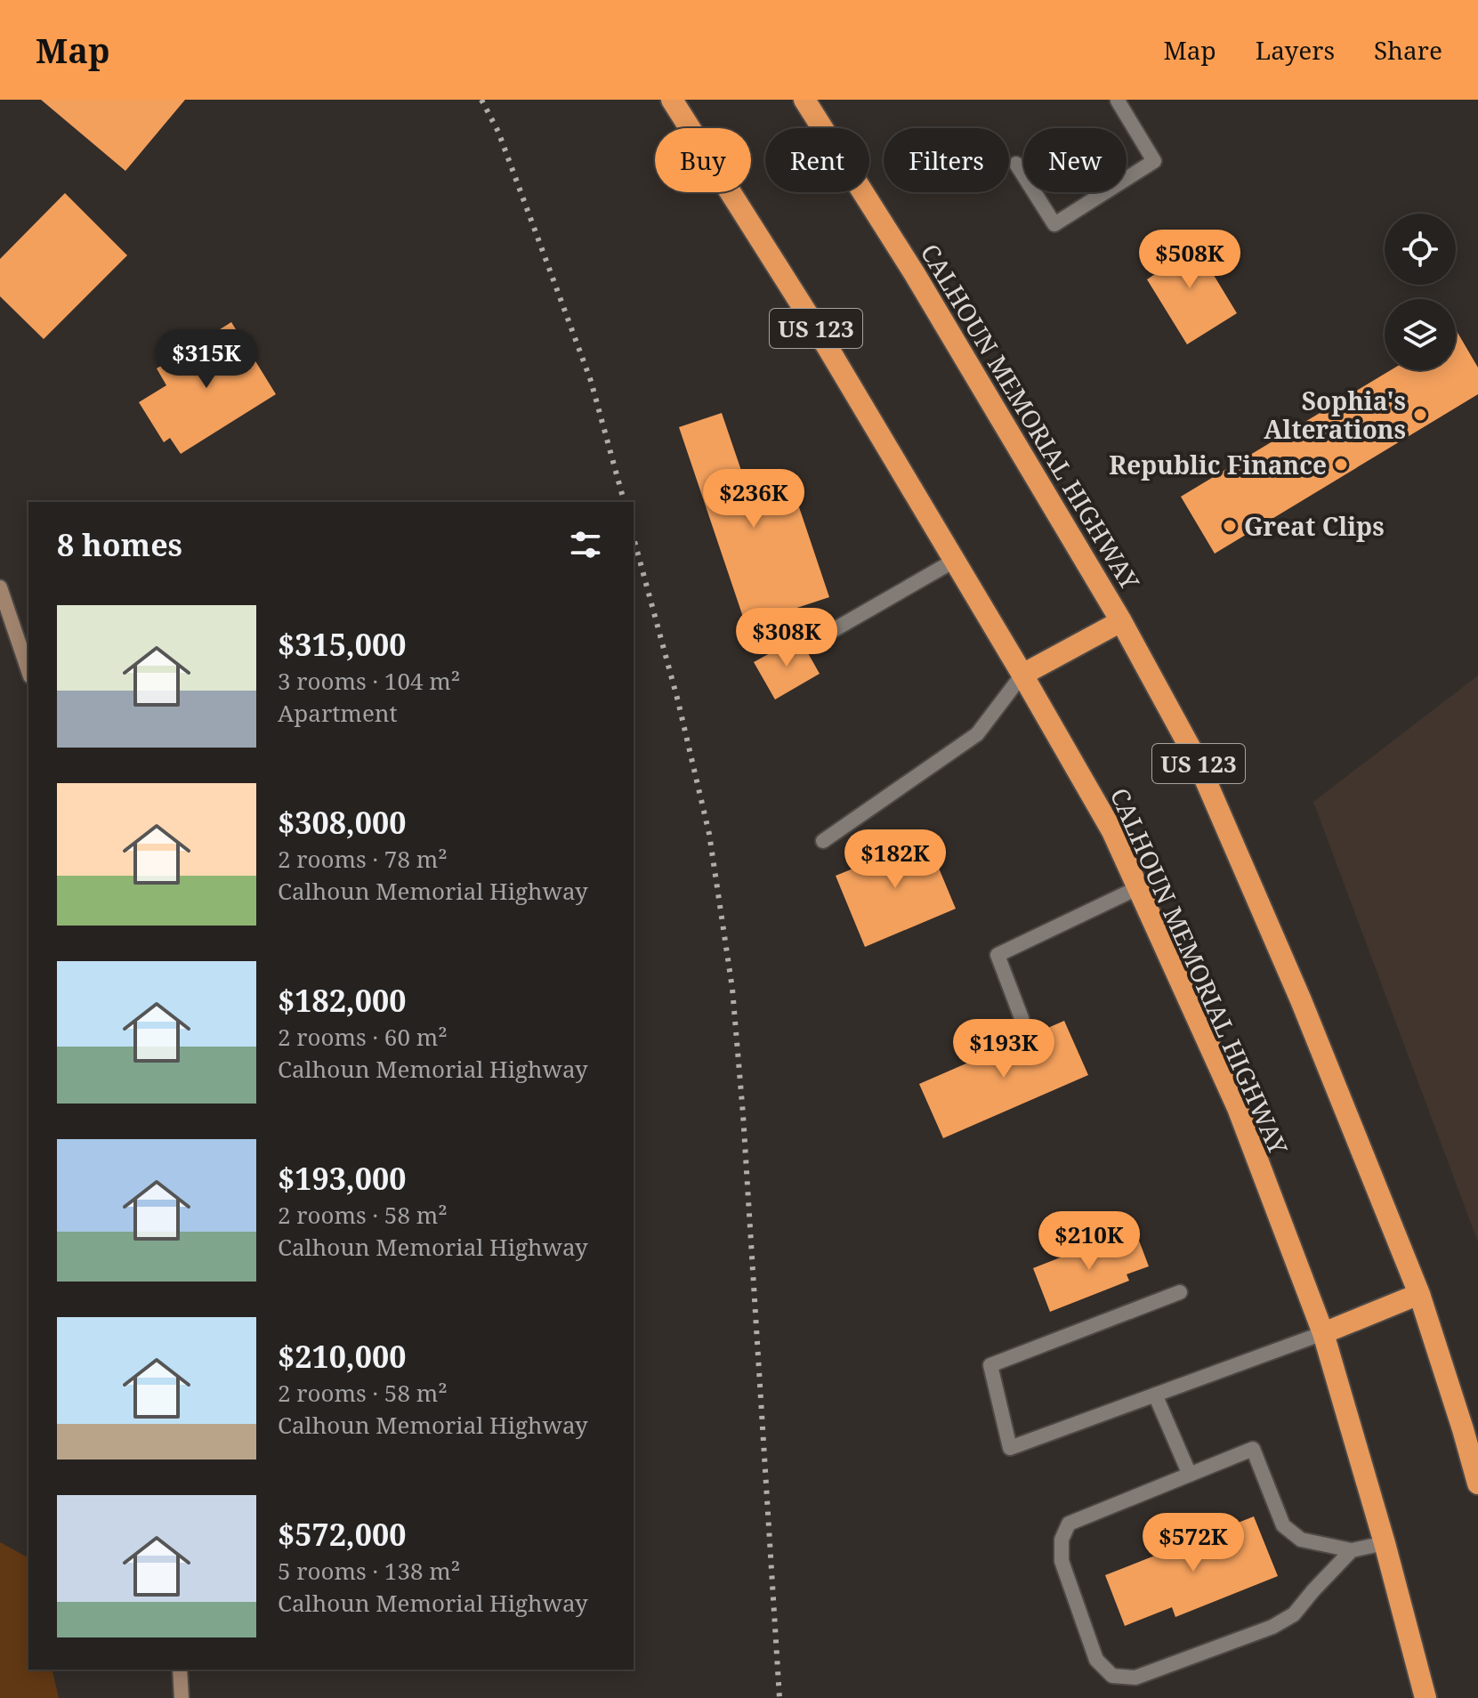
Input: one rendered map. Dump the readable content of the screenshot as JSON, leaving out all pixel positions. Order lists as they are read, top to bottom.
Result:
{
  "streets": {
    "highway": ["US 123", "CALHOUN MEMORIAL HIGHWAY"]
  },
  "places": ["Sophia's Alterations", "Republic Finance", "Great Clips"],
  "page": {
    "header": "Map",
    "nav": ["Map", "Layers", "Share"],
    "chip": [
      "Buy",
      "Rent",
      "Filters",
      "New"
    ],
    "price": [
      "$508K",
      "$315K",
      "$236K",
      "$308K",
      "$182K",
      "$193K",
      "$210K",
      "$572K"
    ],
    "heading": "8 homes",
    "list": [
      {
        "name": "$315,000",
        "note": "3 rooms · 104 m² · Apartment"
      },
      {
        "name": "$308,000",
        "note": "2 rooms · 78 m² · Calhoun Memorial Highway"
      },
      {
        "name": "$182,000",
        "note": "2 rooms · 60 m² · Calhoun Memorial Highway"
      },
      {
        "name": "$193,000",
        "note": "2 rooms · 58 m² · Calhoun Memorial Highway"
      },
      {
        "name": "$210,000",
        "note": "2 rooms · 58 m² · Calhoun Memorial Highway"
      },
      {
        "name": "$572,000",
        "note": "5 rooms · 138 m² · Calhoun Memorial Highway"
      }
    ]
  }
}
